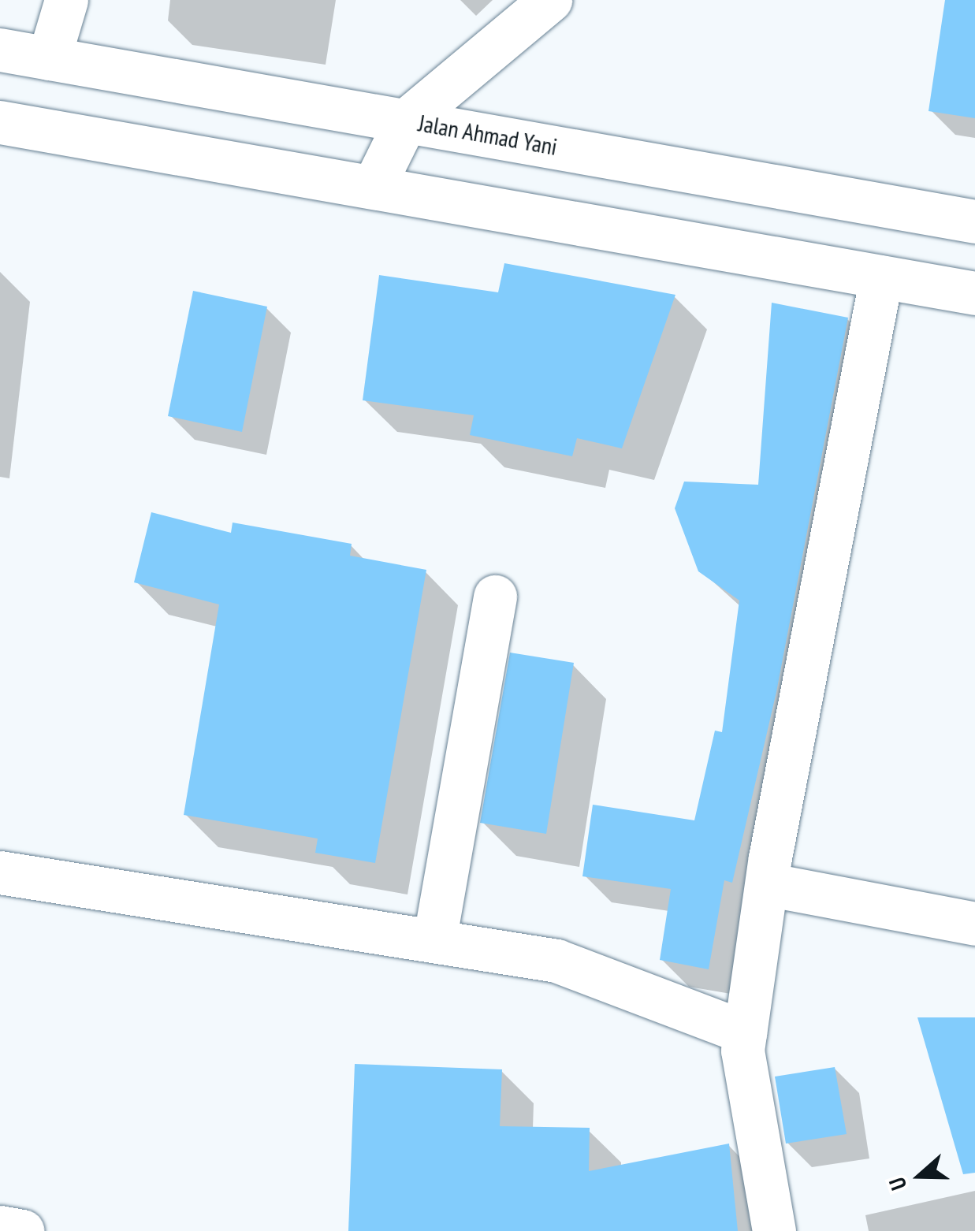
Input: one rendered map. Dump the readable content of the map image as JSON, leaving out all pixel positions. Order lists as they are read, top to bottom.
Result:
{
  "streets": {
    "street": ["Jalan Ahmad Yani"]
  },
  "north": "left"
}
